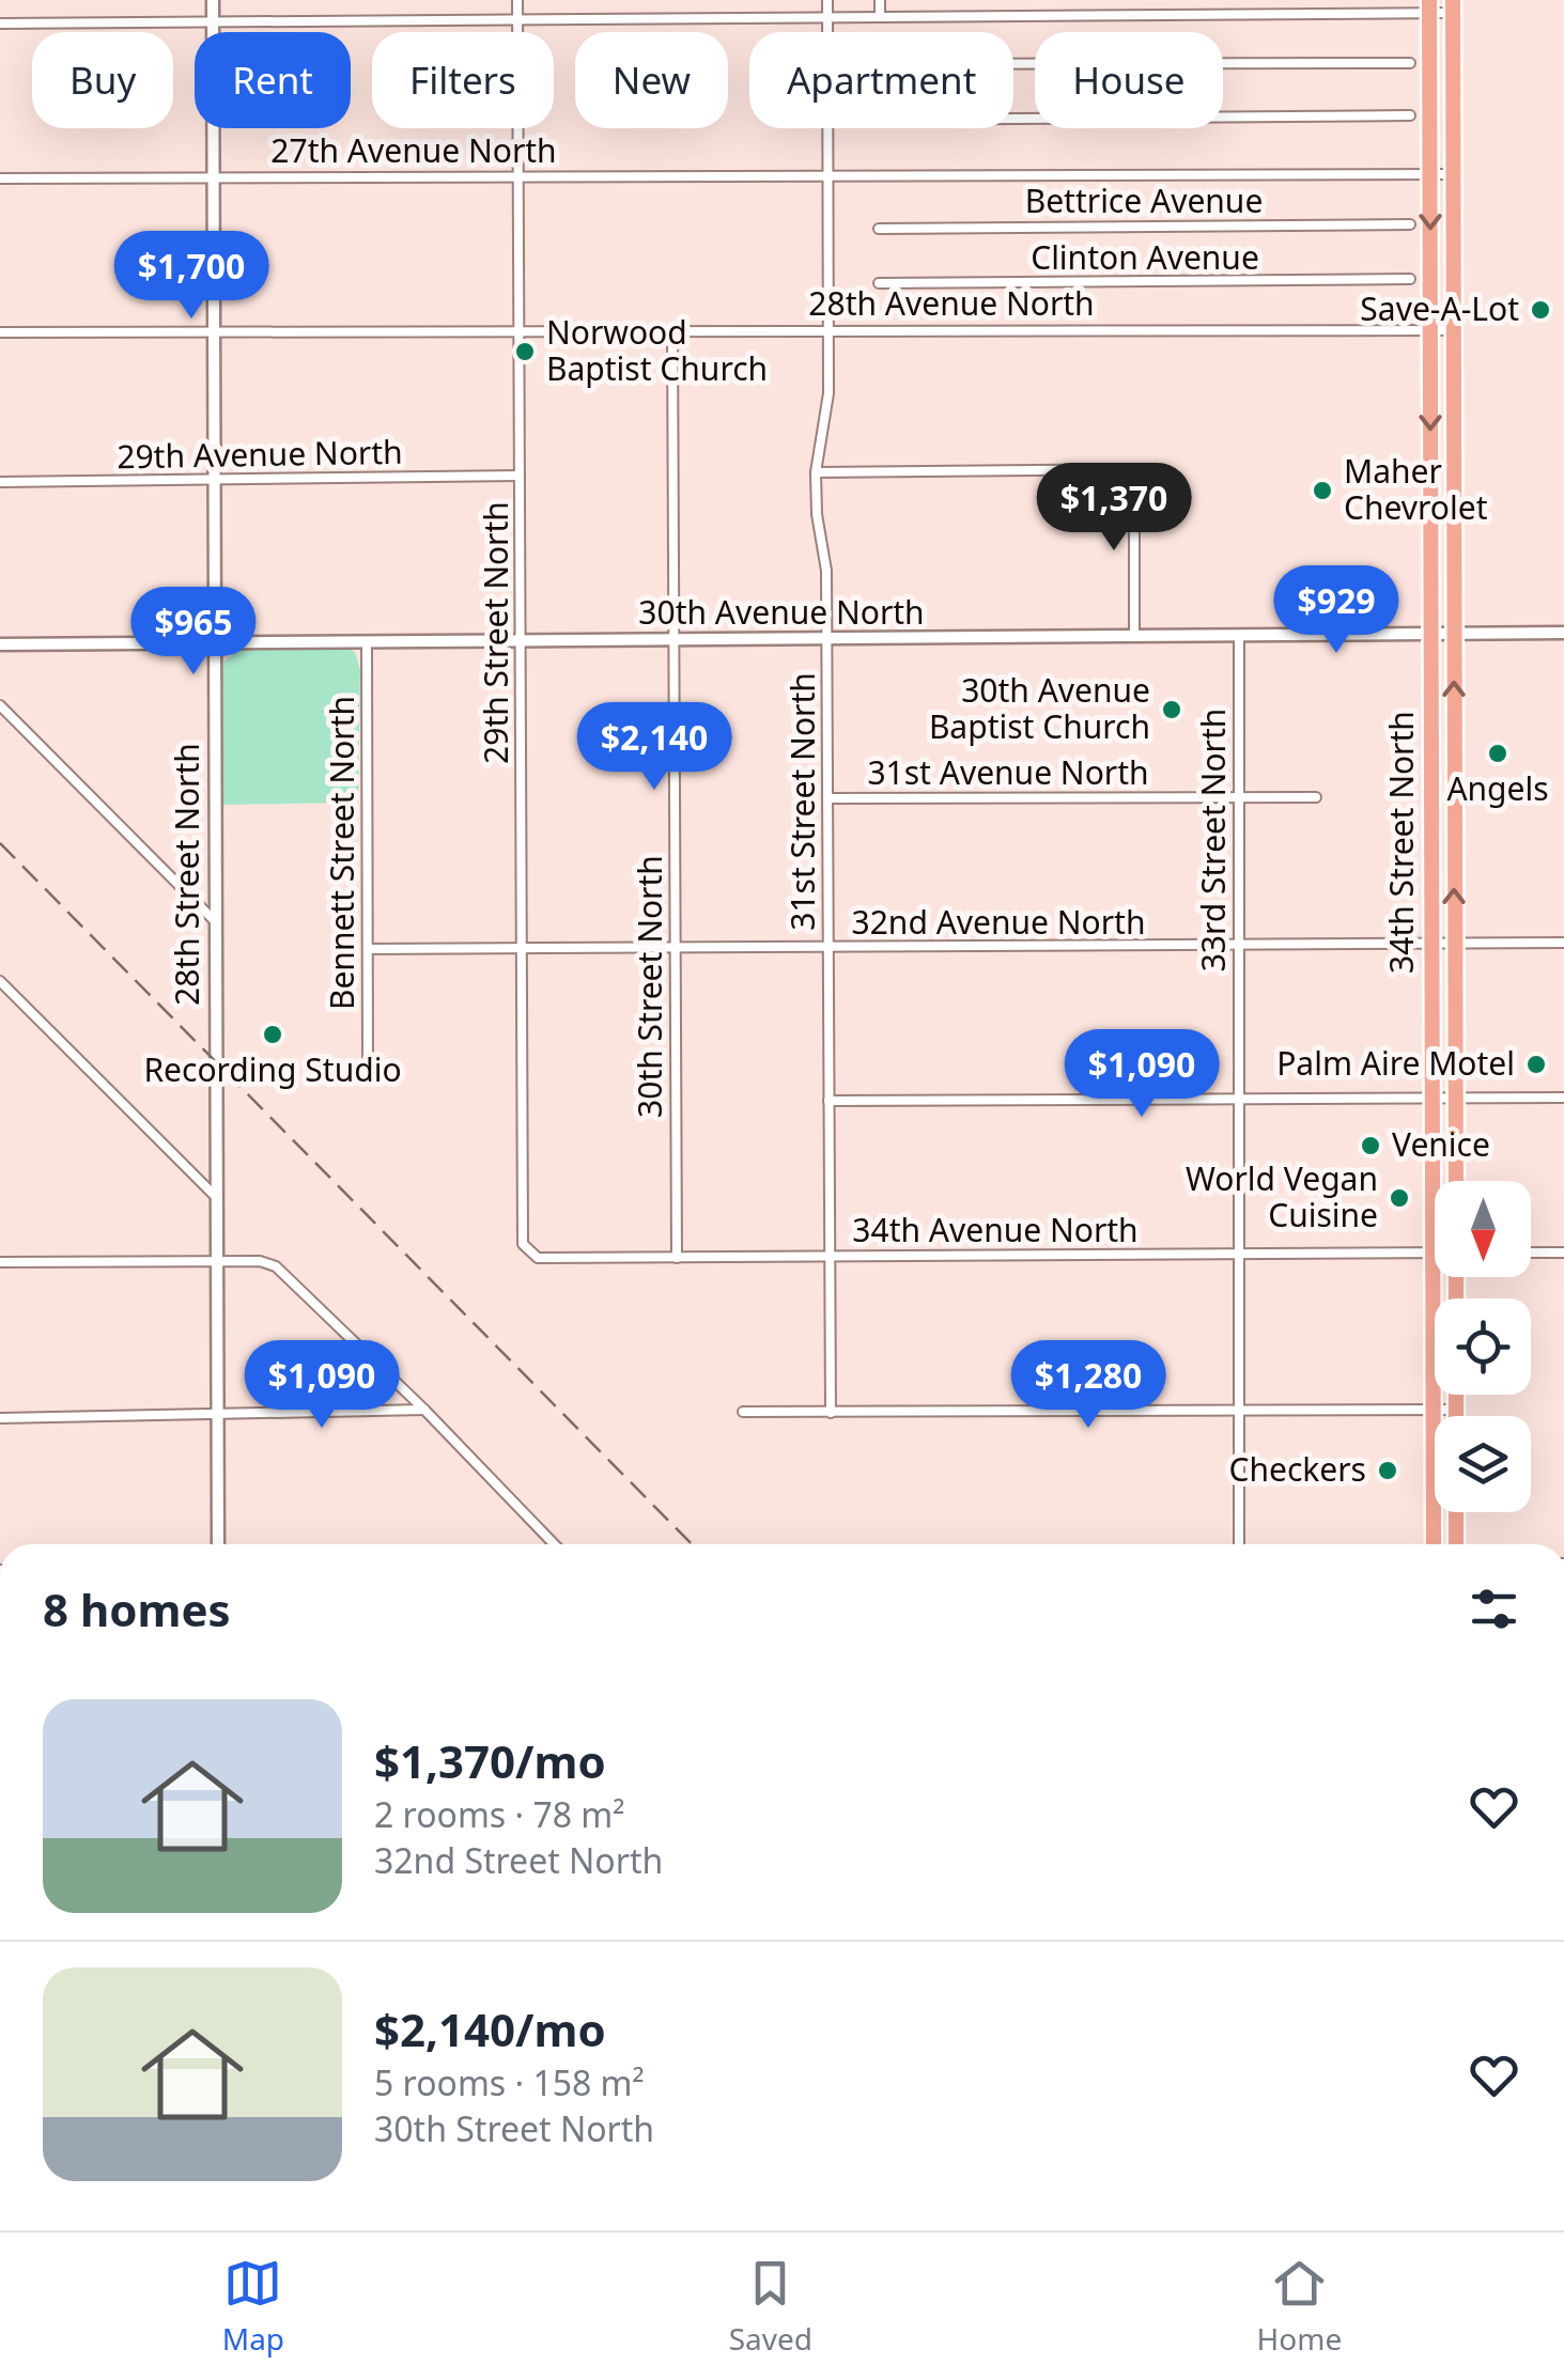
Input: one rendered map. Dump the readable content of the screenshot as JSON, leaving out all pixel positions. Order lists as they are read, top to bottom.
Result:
{
  "streets": {
    "highway": ["34th Street North"],
    "street": [
      "27th Avenue North",
      "Bettrice Avenue",
      "Clinton Avenue",
      "28th Avenue North",
      "29th Avenue North",
      "30th Avenue North",
      "29th Street North",
      "31st Avenue North",
      "31st Street North",
      "33rd Street North",
      "Bennett Street North",
      "28th Street North",
      "32nd Avenue North",
      "30th Street North",
      "34th Avenue North"
    ]
  },
  "crossings": [
    ["27th Avenue North", "29th Street North"],
    ["27th Avenue North", "31st Street North"],
    ["27th Avenue North", "34th Street North"],
    ["27th Avenue North", "28th Street North"],
    ["28th Avenue North", "29th Street North"],
    ["28th Avenue North", "31st Street North"],
    ["28th Avenue North", "34th Street North"],
    ["28th Avenue North", "28th Street North"],
    ["28th Avenue North", "30th Street North"],
    ["29th Avenue North", "29th Street North"],
    ["29th Avenue North", "28th Street North"],
    ["30th Avenue North", "29th Street North"],
    ["30th Avenue North", "31st Street North"],
    ["30th Avenue North", "33rd Street North"],
    ["30th Avenue North", "34th Street North"],
    ["30th Avenue North", "Bennett Street North"],
    ["30th Avenue North", "28th Street North"],
    ["30th Avenue North", "30th Street North"],
    ["29th Street North", "32nd Avenue North"],
    ["29th Street North", "34th Avenue North"],
    ["31st Avenue North", "31st Street North"],
    ["31st Avenue North", "33rd Street North"],
    ["31st Street North", "32nd Avenue North"],
    ["31st Street North", "34th Avenue North"],
    ["33rd Street North", "32nd Avenue North"],
    ["33rd Street North", "34th Avenue North"],
    ["34th Street North", "32nd Avenue North"],
    ["34th Street North", "34th Avenue North"],
    ["Bennett Street North", "32nd Avenue North"],
    ["32nd Avenue North", "30th Street North"],
    ["30th Street North", "34th Avenue North"]
  ],
  "places": [
    "Save-A-Lot",
    "Norwood Baptist Church",
    "Maher Chevrolet",
    "30th Avenue Baptist Church",
    "Angels",
    "Recording Studio",
    "Palm Aire Motel",
    "Venice",
    "World Vegan Cuisine",
    "Checkers"
  ],
  "north": "bottom",
  "page": {
    "chip": [
      "Buy",
      "Rent",
      "Filters",
      "New",
      "Apartment",
      "House"
    ],
    "price": [
      "$1,700",
      "$1,370",
      "$929",
      "$965",
      "$2,140",
      "$1,090",
      "$1,090",
      "$1,280"
    ],
    "heading": "8 homes",
    "list": [
      {
        "name": "$1,370/mo",
        "note": "2 rooms · 78 m² · 32nd Street North"
      },
      {
        "name": "$2,140/mo",
        "note": "5 rooms · 158 m² · 30th Street North"
      }
    ],
    "tabs": ["Map", "Saved", "Home"]
  }
}
